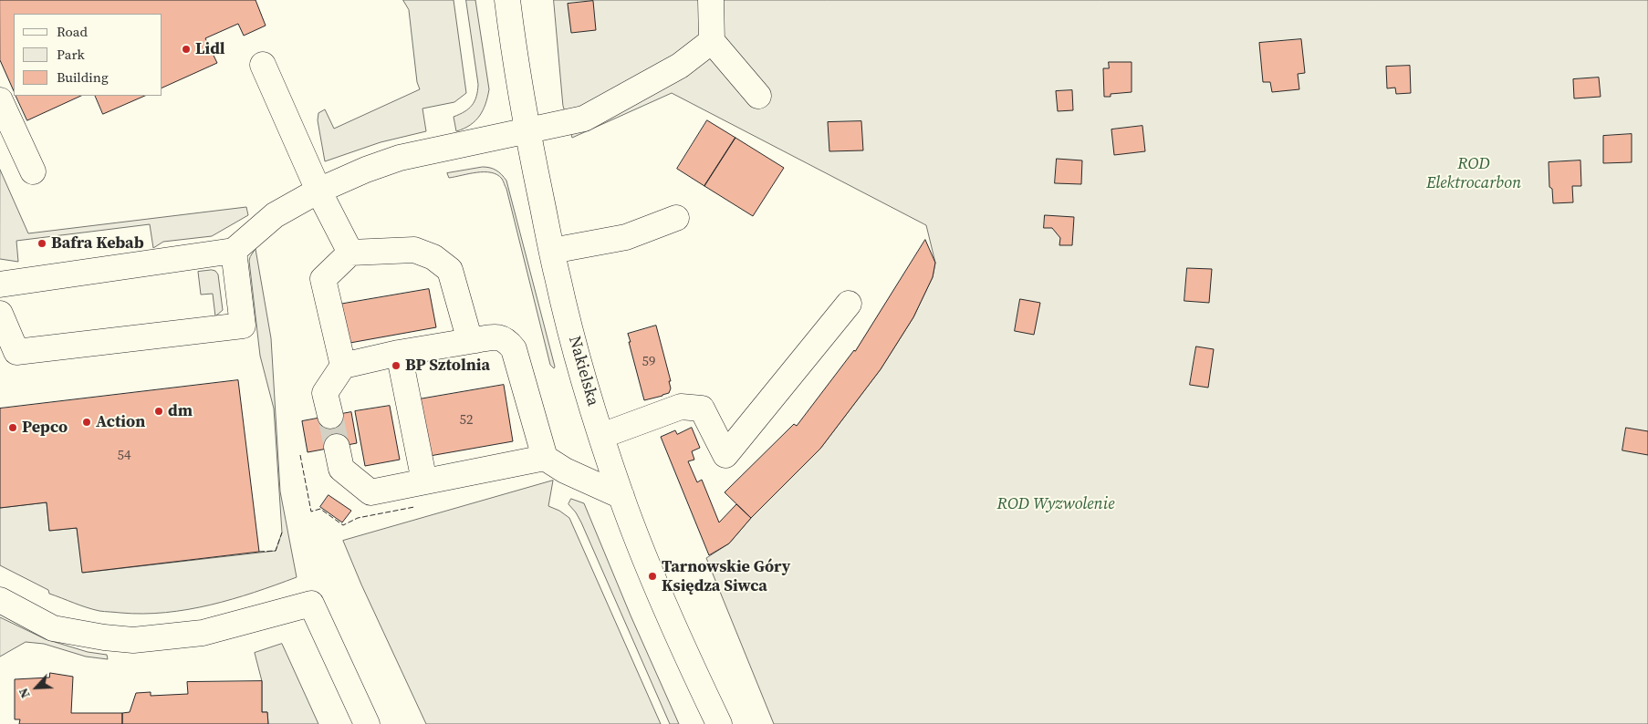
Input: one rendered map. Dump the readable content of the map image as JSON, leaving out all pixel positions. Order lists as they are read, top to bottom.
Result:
{
  "streets": {
    "street": ["Nakielska"]
  },
  "parks": ["ROD Elektrocarbon", "ROD Wyzwolenie"],
  "places": [
    "Lidl",
    "Bafra Kebab",
    "BP Sztolnia",
    "dm",
    "Action",
    "Pepco",
    "Tarnowskie Góry Księdza Siwca"
  ],
  "house_numbers": ["59", "52", "54"],
  "legend": ["Road", "Park", "Building"],
  "north": "bottom left"
}
